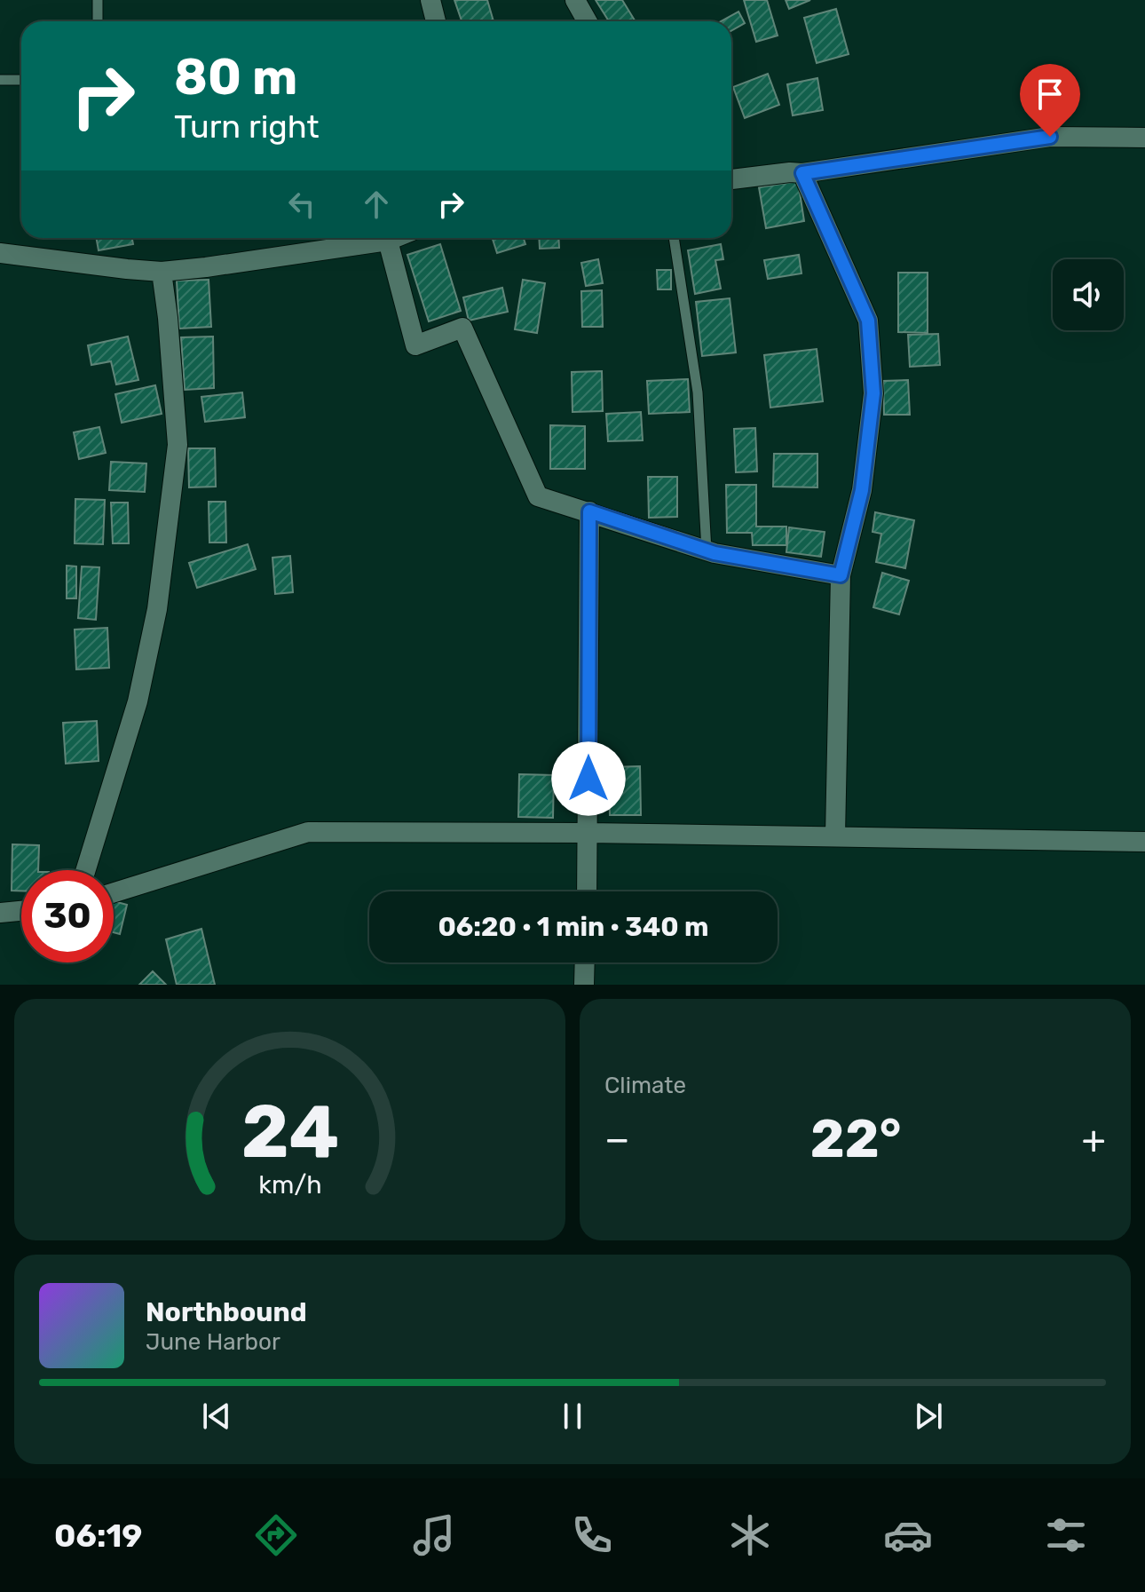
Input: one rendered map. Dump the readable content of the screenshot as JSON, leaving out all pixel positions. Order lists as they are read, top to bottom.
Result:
{
  "page": {
    "turn": ["80 m", "Turn right"],
    "limit": "30",
    "trip": "06:20 · 1 min · 340 m",
    "tile": "Climate",
    "heat": ["−", "22°", "+"],
    "song": ["Northbound", "June Harbor"],
    "tabs": "06:19",
    "gauge": ["24", "km/h"]
  }
}
